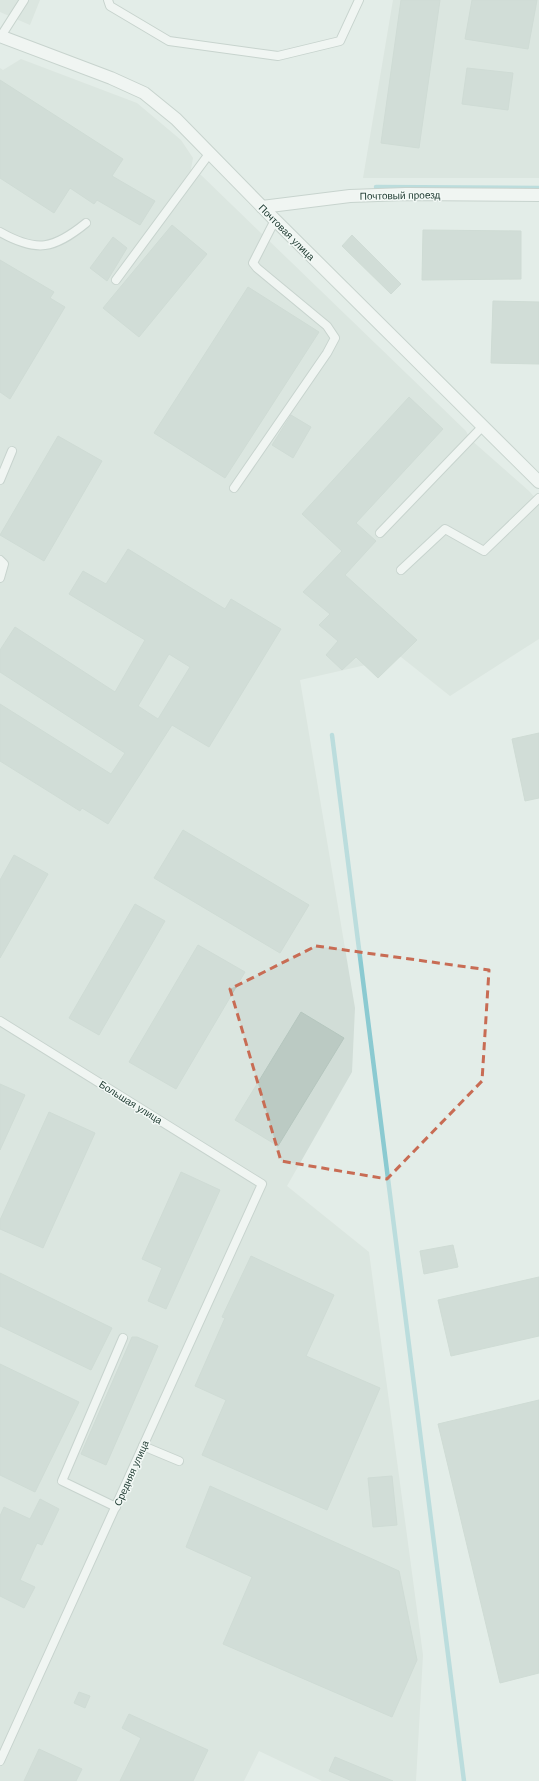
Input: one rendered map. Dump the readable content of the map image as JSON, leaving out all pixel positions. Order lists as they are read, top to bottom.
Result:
{
  "streets": {
    "street": ["Почтовый проезд", "Почтовая улица"],
    "lane": ["Большая улица", "Средняя улица"]
  },
  "crossings": [
    ["Почтовый проезд", "Почтовая улица"],
    ["Большая улица", "Средняя улица"]
  ]
}
